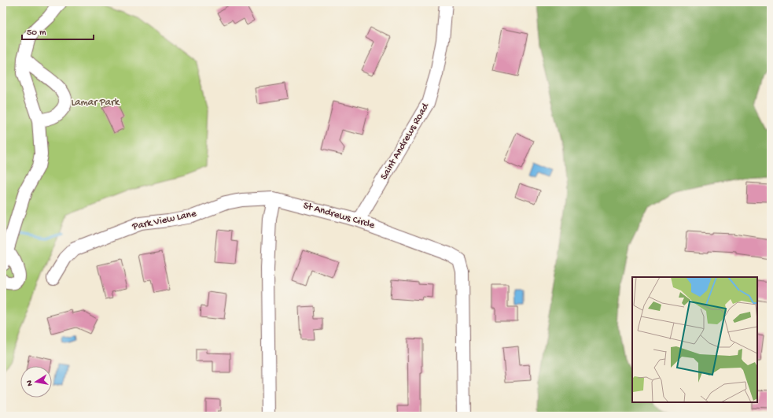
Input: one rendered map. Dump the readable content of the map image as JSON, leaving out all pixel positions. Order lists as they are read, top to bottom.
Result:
{
  "streets": {
    "street": ["Saint Andrews Road", "St Andrews Circle", "Park View Lane"]
  },
  "crossings": [
    ["Saint Andrews Road", "St Andrews Circle"],
    ["St Andrews Circle", "Park View Lane"]
  ],
  "parks": ["Lamar Park"],
  "scale_bar": "50 m",
  "north": "left"
}
